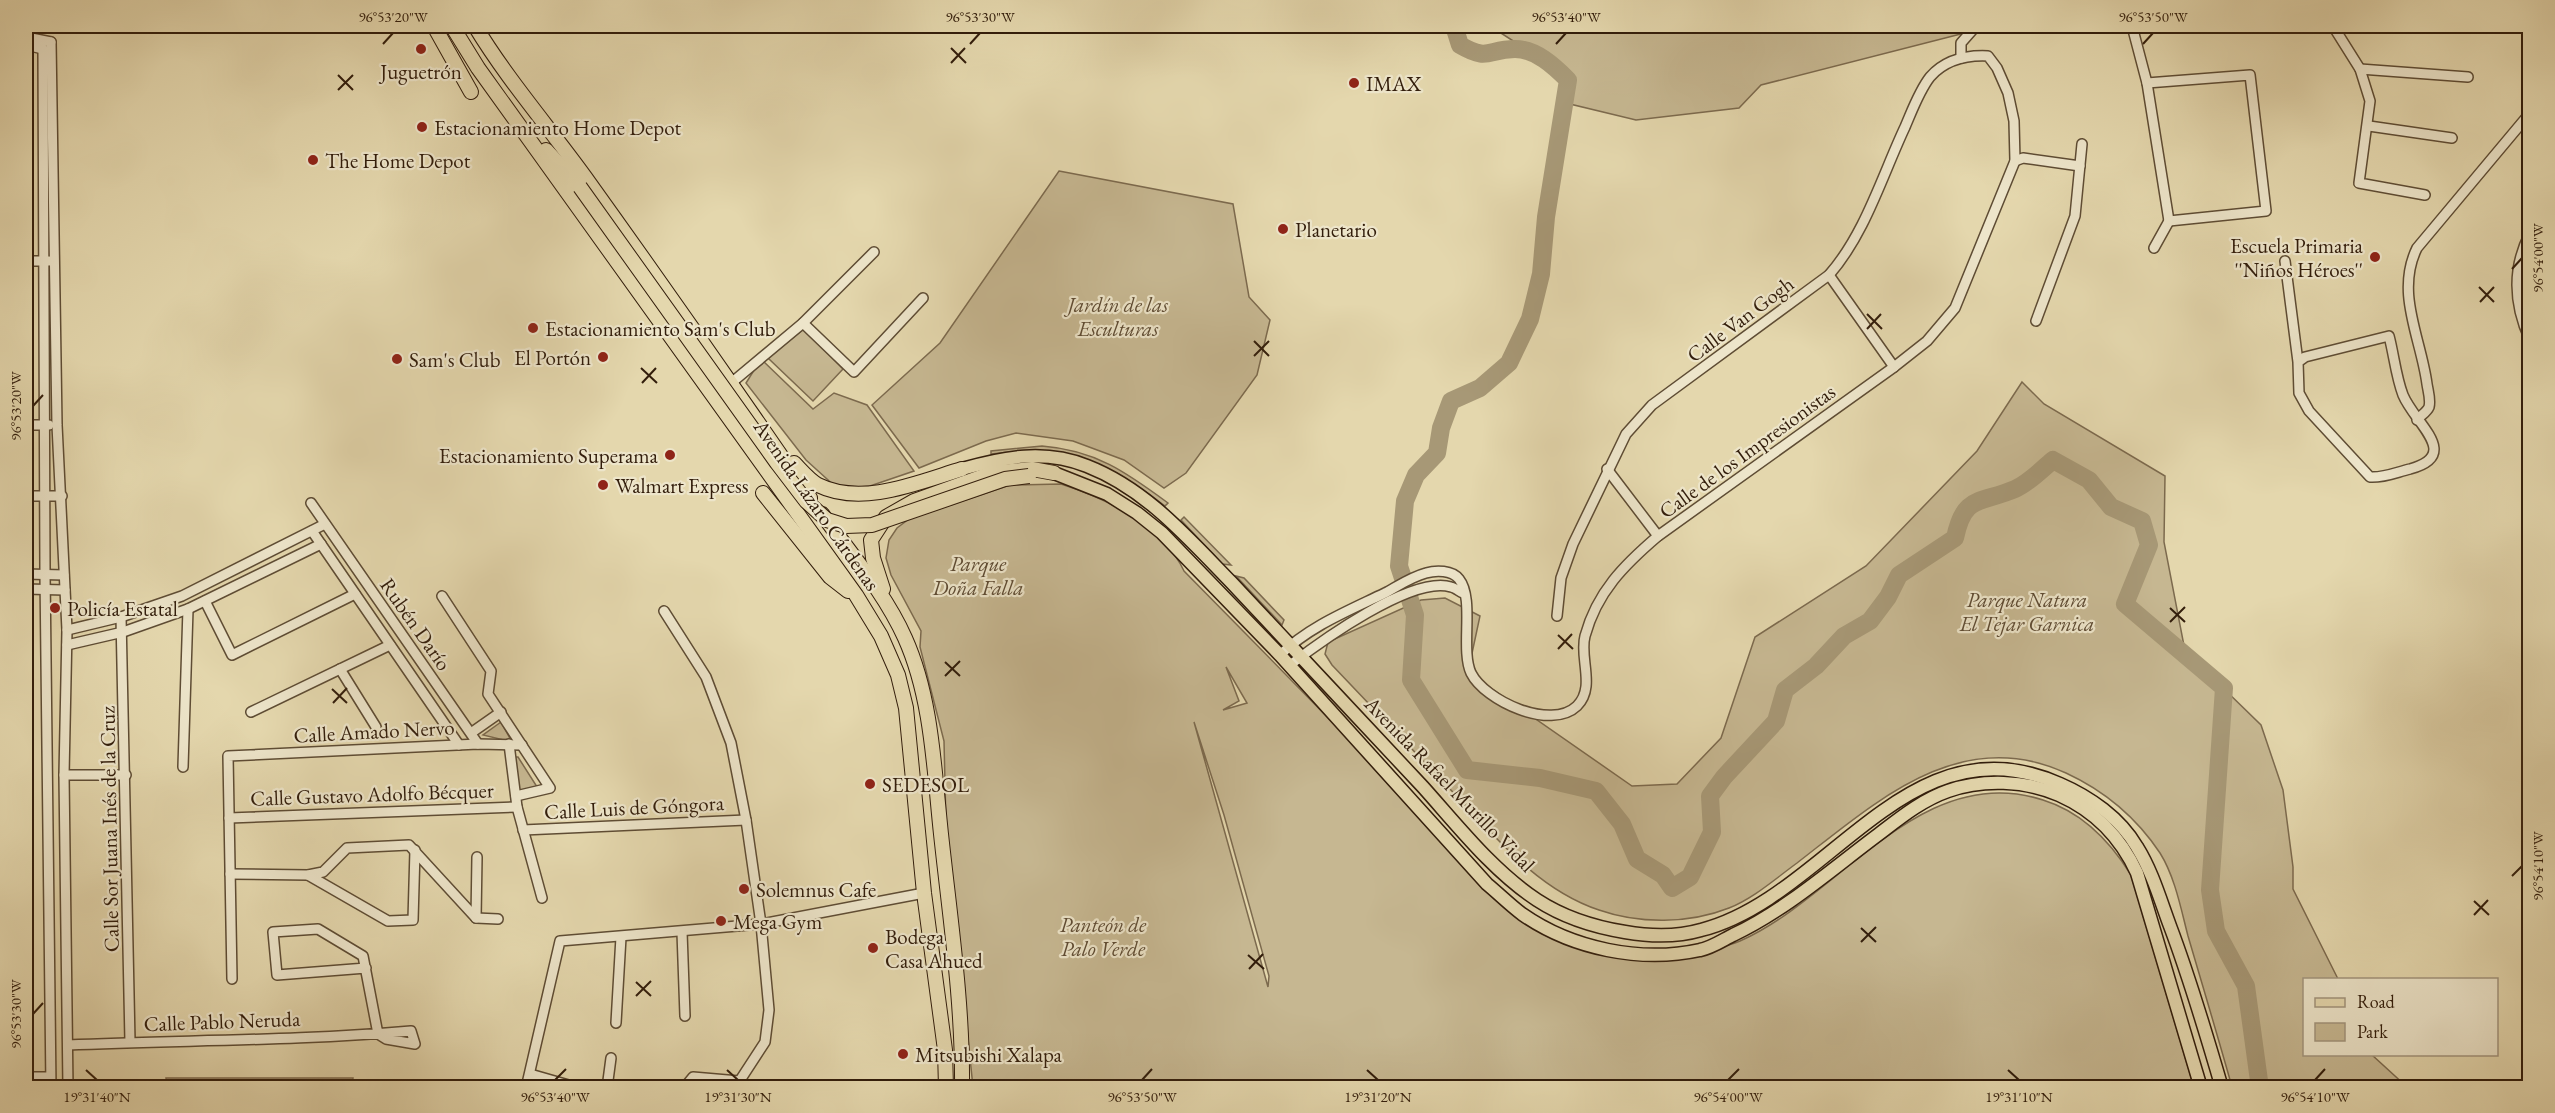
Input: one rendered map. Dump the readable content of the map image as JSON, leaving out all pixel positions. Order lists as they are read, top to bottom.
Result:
{
  "streets": {
    "highway": ["Avenida Lázaro Cárdenas"],
    "main road": ["Avenida Rafael Murillo Vidal"],
    "street": [
      "Calle Van Gogh",
      "Calle de los Impresionistas",
      "Rubén Darío",
      "Calle Amado Nervo",
      "Calle Gustavo Adolfo Bécquer",
      "Calle Luis de Góngora",
      "Calle Sor Juana Inés de la Cruz",
      "Calle Pablo Neruda"
    ]
  },
  "crossings": [
    ["Calle Van Gogh", "Calle de los Impresionistas"],
    ["Rubén Darío", "Calle Amado Nervo"],
    ["Calle Amado Nervo", "Calle Gustavo Adolfo Bécquer"],
    ["Calle Sor Juana Inés de la Cruz", "Calle Pablo Neruda"]
  ],
  "parks": [
    "Jardín de las Esculturas",
    "Parque Doña Falla",
    "Parque Natura El Tejar Garnica",
    "Panteón de Palo Verde"
  ],
  "places": [
    "Juguetrón",
    "IMAX",
    "Estacionamiento Home Depot",
    "The Home Depot",
    "Planetario",
    "Escuela Primaria ''Niños Héroes''",
    "Estacionamiento Sam's Club",
    "El Portón",
    "Sam's Club",
    "Estacionamiento Superama",
    "Walmart Express",
    "Policía Estatal",
    "SEDESOL",
    "Solemnus Cafe",
    "Mega Gym",
    "Bodega Casa Ahued",
    "Mitsubishi Xalapa"
  ],
  "legend": ["Road", "Park"],
  "coordinates": [
    "96°53'20\"W",
    "96°53'30\"W",
    "96°53'40\"W",
    "96°53'50\"W",
    "96°54'00\"W",
    "96°54'10\"W",
    "19°31'40\"N",
    "19°31'30\"N",
    "19°31'20\"N",
    "19°31'10\"N"
  ]
}
